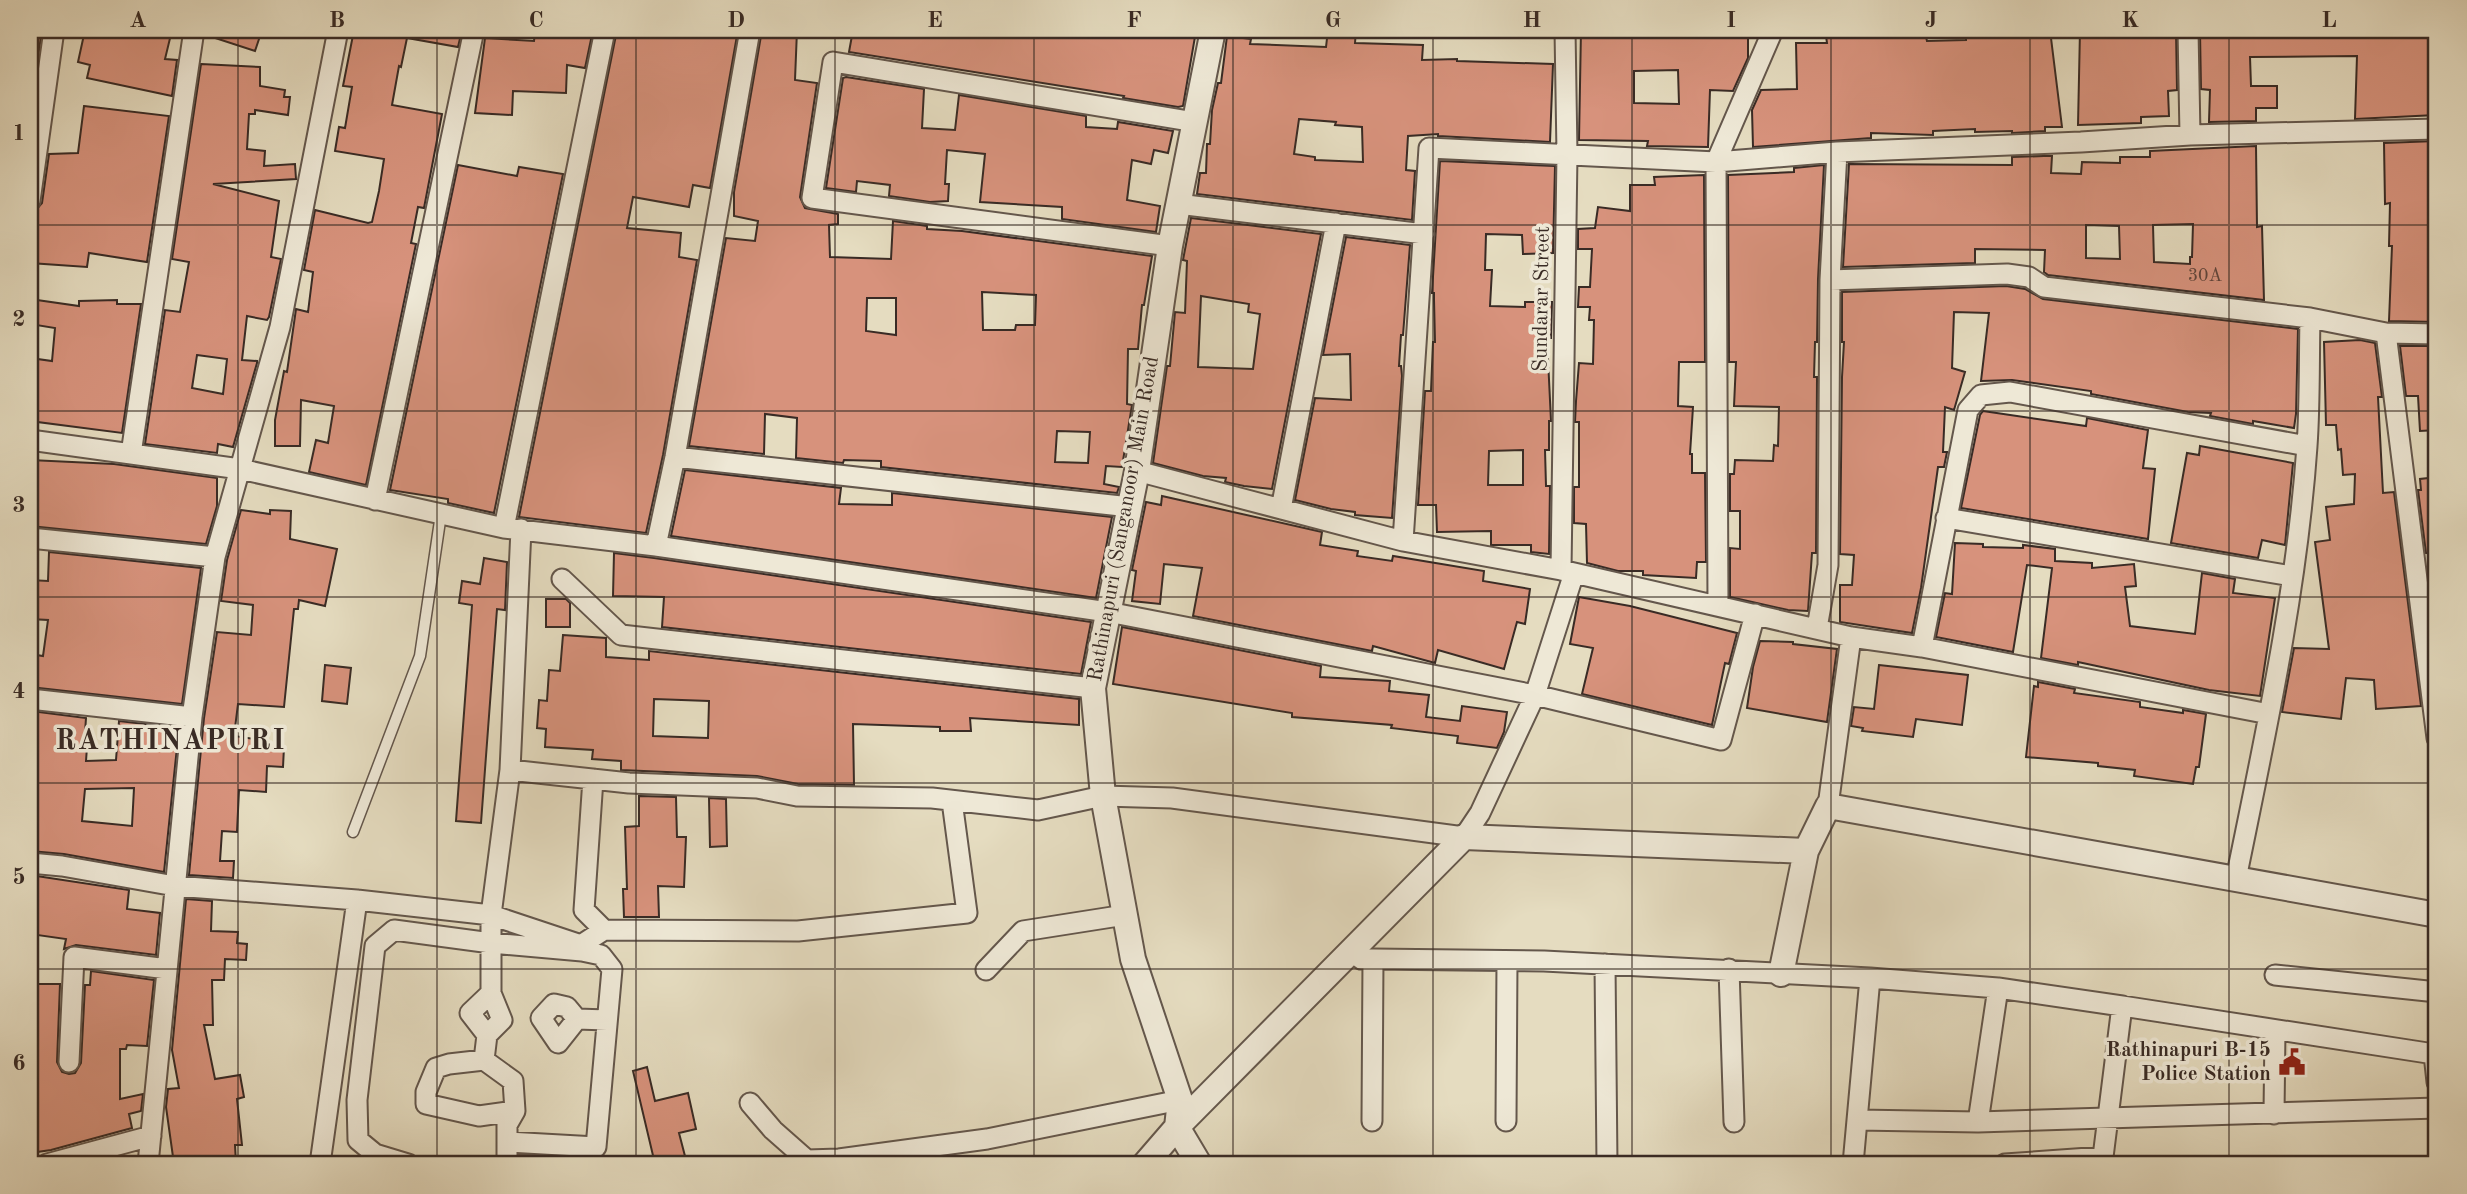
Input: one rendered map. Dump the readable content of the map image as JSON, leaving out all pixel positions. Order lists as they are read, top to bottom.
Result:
{
  "streets": {
    "street": ["Sundarar Street", "Rathinapuri (Sanganoor) Main Road"]
  },
  "districts": ["RATHINAPURI"],
  "places": {
    "public building": ["Rathinapuri B-15 Police Station"]
  },
  "house_numbers": ["30A"],
  "grid": {
    "columns": [
      "A",
      "B",
      "C",
      "D",
      "E",
      "F",
      "G",
      "H",
      "I",
      "J",
      "K",
      "L"
    ],
    "rows": [
      "1",
      "2",
      "3",
      "4",
      "5",
      "6"
    ]
  }
}
